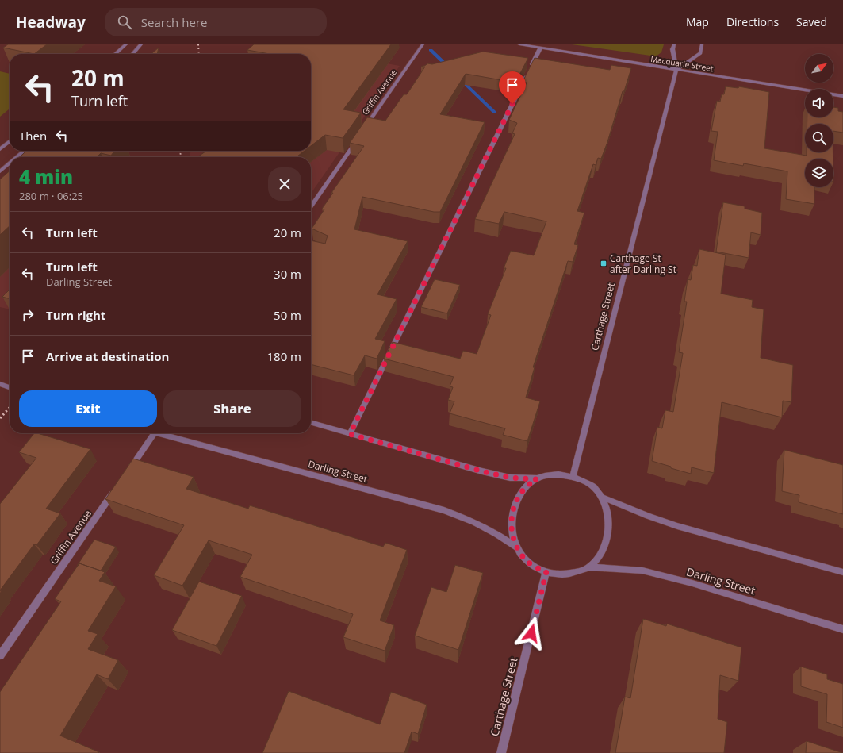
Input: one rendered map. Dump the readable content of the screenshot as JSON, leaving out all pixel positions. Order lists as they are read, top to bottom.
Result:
{
  "streets": {
    "street": [
      "Macquarie Street",
      "Griffin Avenue",
      "Carthage Street",
      "Darling Street"
    ]
  },
  "crossings": [
    ["Macquarie Street", "Carthage Street"],
    ["Carthage Street", "Darling Street"]
  ],
  "places": {
    "transit": ["Carthage St after Darling St"]
  },
  "north": "top right",
  "page": {
    "header": "Headway",
    "search": "Search here",
    "nav": ["Map", "Directions", "Saved"],
    "turn": ["20 m", "Turn left"],
    "then": "Then",
    "heading": ["4 min", "280 m · 06:25"],
    "list": [
      {
        "name": "Turn left",
        "value": "20 m"
      },
      {
        "name": "Turn left",
        "note": "Darling Street",
        "value": "30 m"
      },
      {
        "name": "Turn right",
        "value": "50 m"
      },
      {
        "name": "Arrive at destination",
        "value": "180 m"
      }
    ],
    "buttons": ["Exit", "Share"]
  }
}
